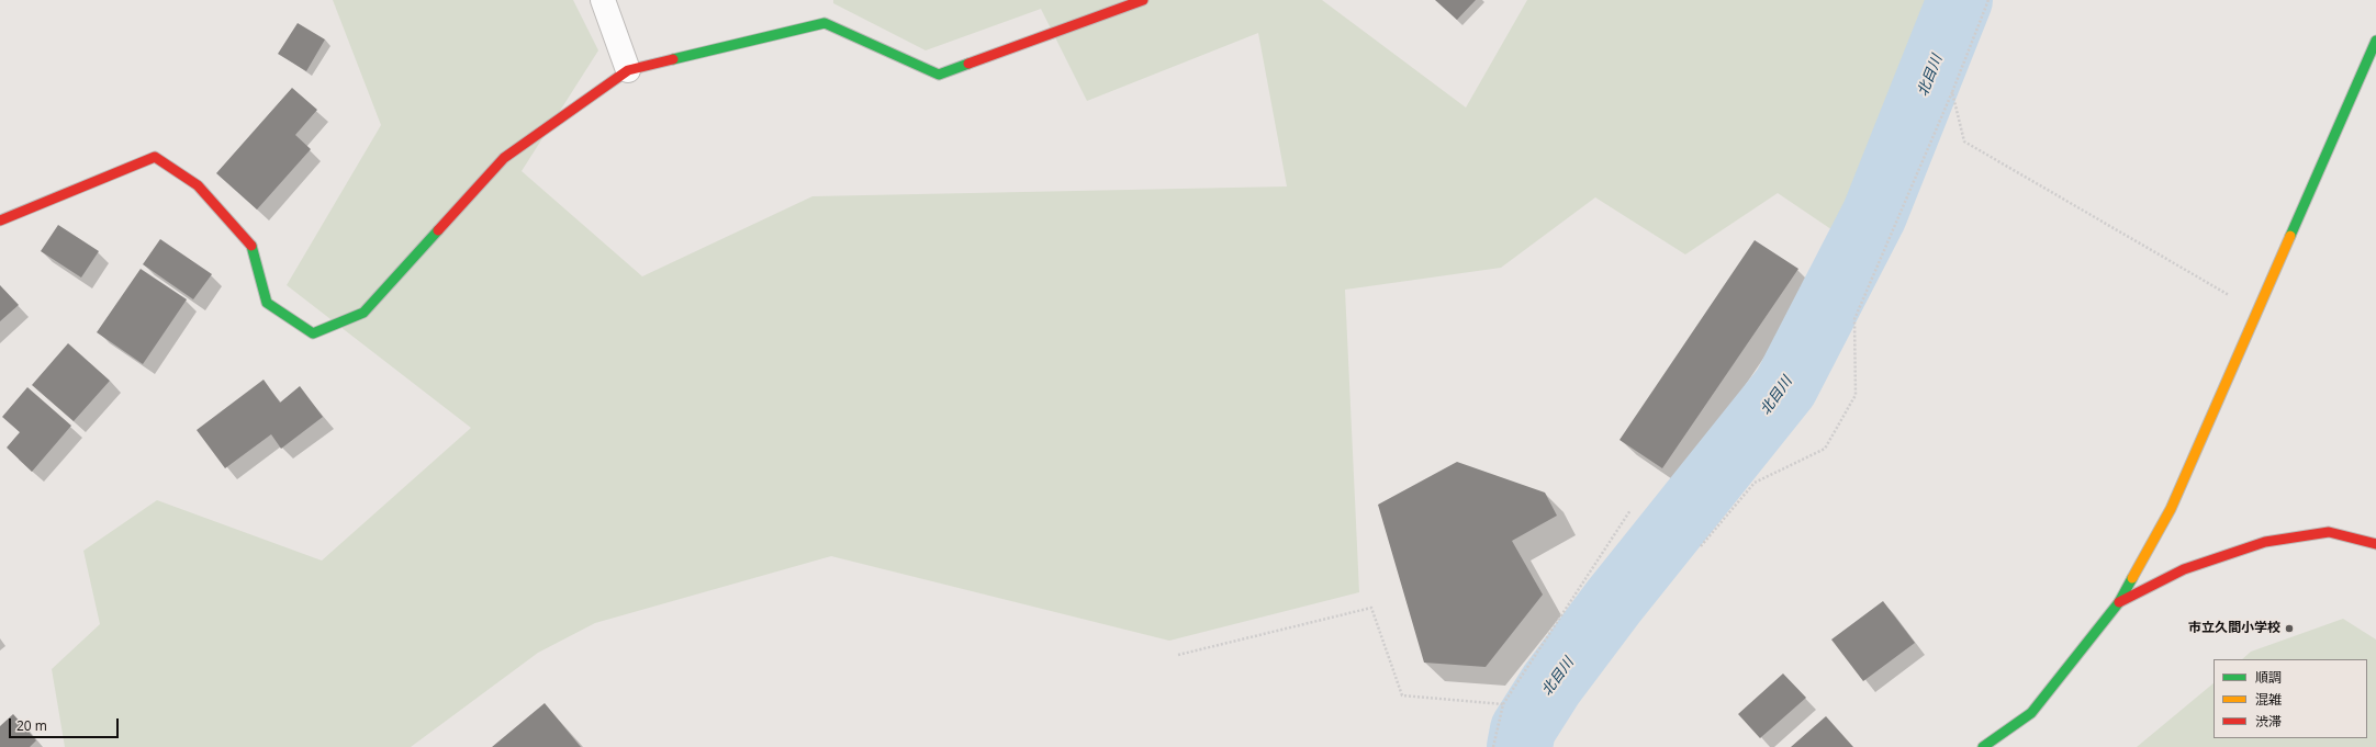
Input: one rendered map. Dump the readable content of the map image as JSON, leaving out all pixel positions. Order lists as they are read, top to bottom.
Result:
{
  "water": ["北目川"],
  "places": ["市立久間小学校"],
  "legend": ["順調", "混雑", "渋滞"],
  "scale_bar": "20 m"
}
